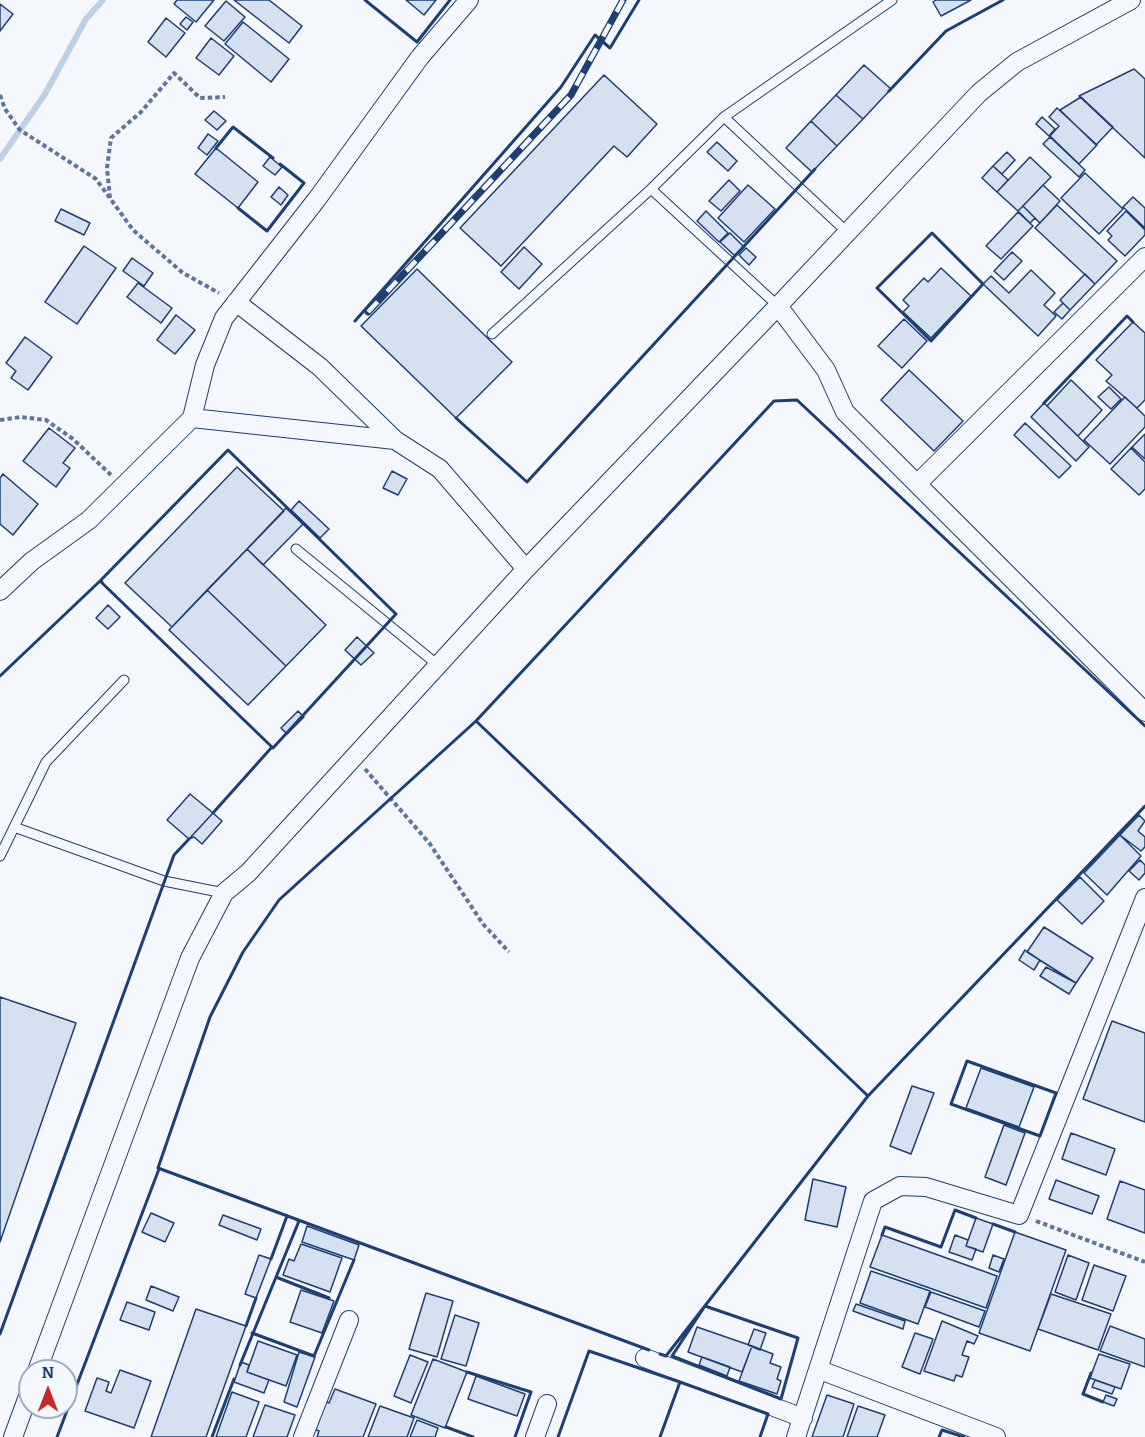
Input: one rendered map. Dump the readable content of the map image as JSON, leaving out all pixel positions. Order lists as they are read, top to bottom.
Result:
{
  "north": "top"
}
